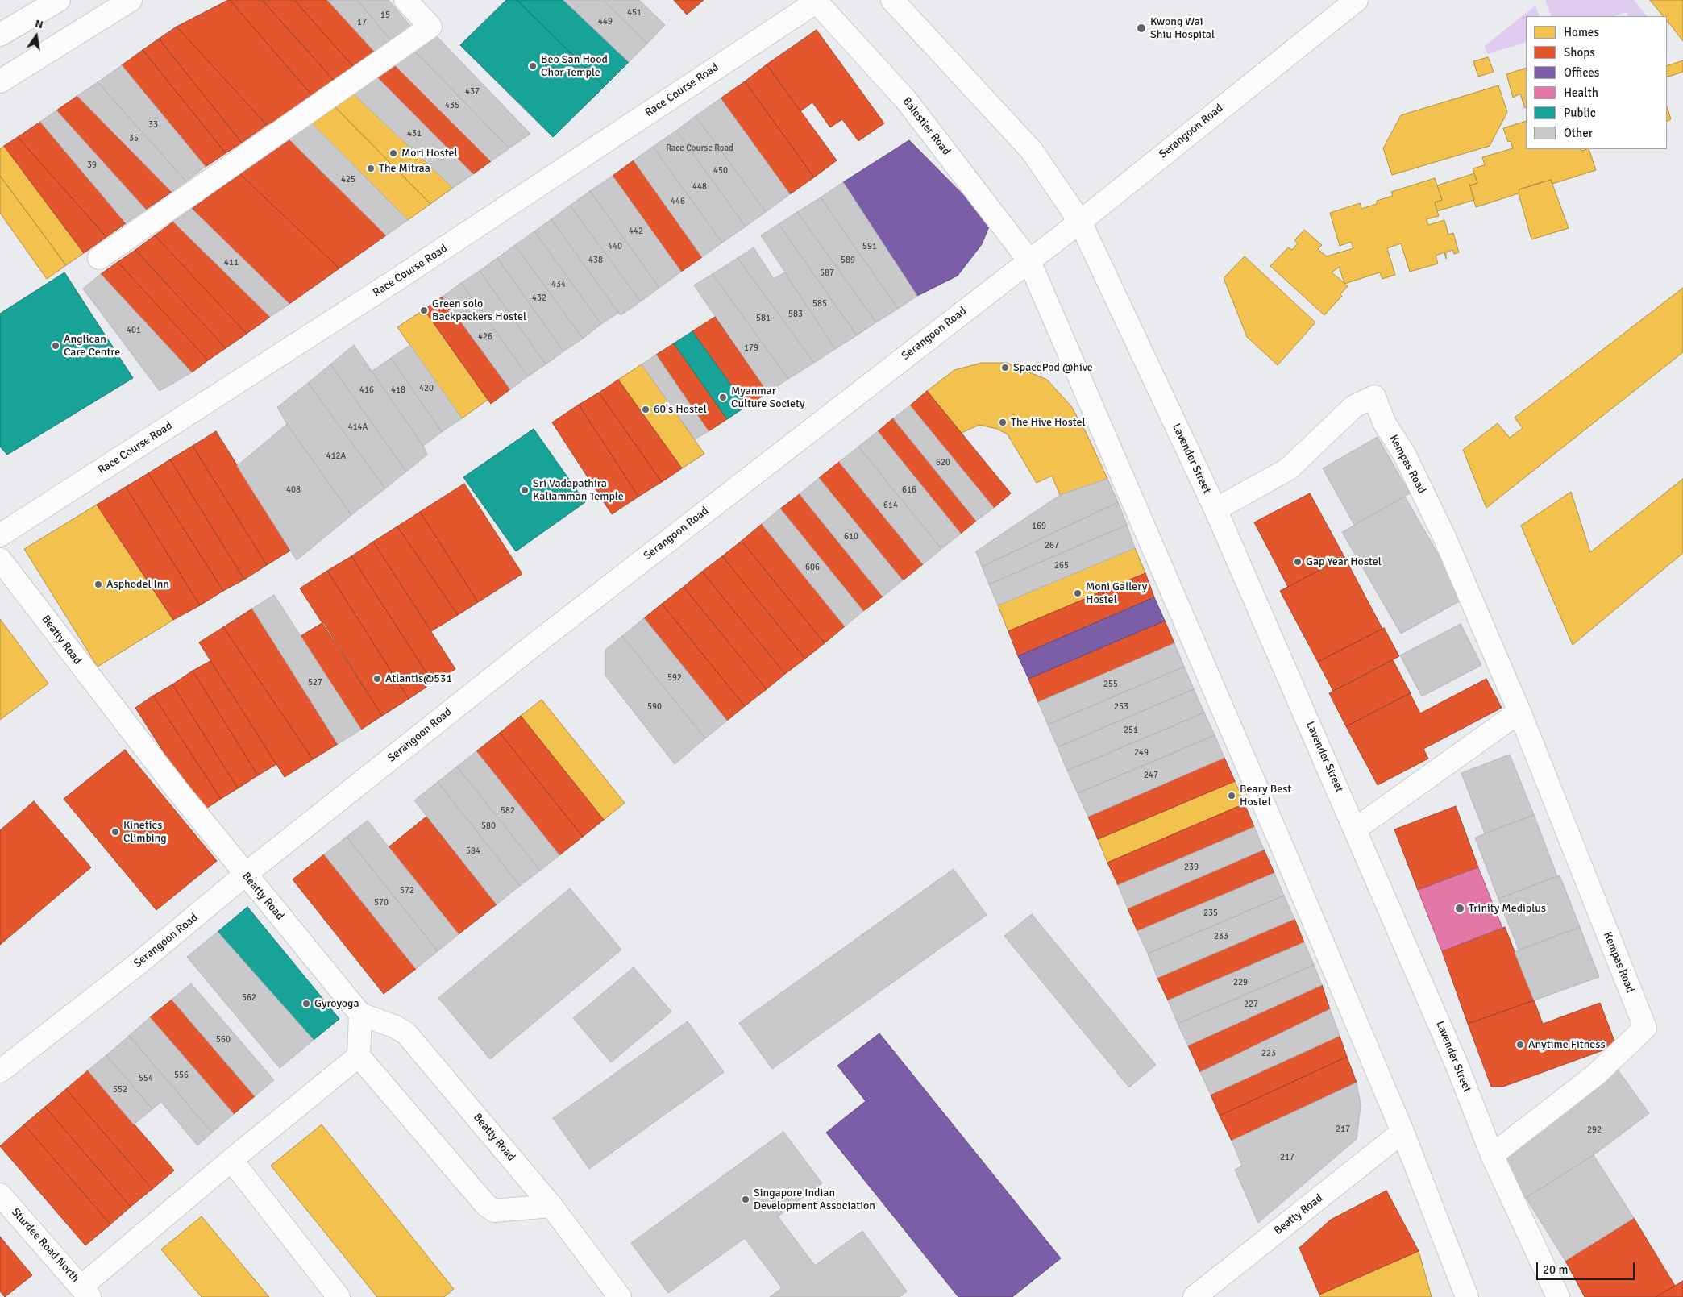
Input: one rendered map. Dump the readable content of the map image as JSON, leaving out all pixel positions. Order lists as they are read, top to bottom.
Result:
{
  "streets": {
    "street": [
      "Race Course Road",
      "Balestier Road",
      "Serangoon Road",
      "Lavender Street",
      "Kempas Road",
      "Beatty Road",
      "Sturdee Road North"
    ]
  },
  "crossings": [
    ["Race Course Road", "Balestier Road"],
    ["Balestier Road", "Serangoon Road"],
    ["Serangoon Road", "Lavender Street"],
    ["Serangoon Road", "Beatty Road"],
    ["Lavender Street", "Kempas Road"]
  ],
  "places": [
    "Kwong Wai Shiu Hospital",
    "Beo San Hood Chor Temple",
    "Mori Hostel",
    "The Mitraa",
    "Green solo Backpackers Hostel",
    "Anglican Care Centre",
    "SpacePod @hive",
    "Myanmar Culture Society",
    "60's Hostel",
    "The Hive Hostel",
    "Sri Vadapathira Kaliamman Temple",
    "Gap Year Hostel",
    "Asphodel Inn",
    "Moni Gallery Hostel",
    "Atlantis@531",
    "Beary Best Hostel",
    "Kinetics Climbing",
    "Trinity Mediplus",
    "Gyroyoga",
    "Anytime Fitness",
    "Singapore Indian Development Association"
  ],
  "house_numbers": [
    "451",
    "15",
    "449",
    "17",
    "437",
    "435",
    "33",
    "431",
    "35",
    "Race Course Road",
    "39",
    "450",
    "425",
    "448",
    "446",
    "442",
    "440",
    "591",
    "438",
    "589",
    "411",
    "587",
    "434",
    "432",
    "585",
    "583",
    "581",
    "401",
    "426",
    "179",
    "420",
    "416",
    "418",
    "414A",
    "412A",
    "620",
    "408",
    "616",
    "614",
    "169",
    "610",
    "267",
    "265",
    "606",
    "592",
    "527",
    "255",
    "590",
    "253",
    "251",
    "249",
    "247",
    "582",
    "580",
    "584",
    "239",
    "572",
    "570",
    "235",
    "233",
    "229",
    "562",
    "227",
    "560",
    "223",
    "556",
    "554",
    "552",
    "217",
    "292",
    "217"
  ],
  "legend": [
    "Homes",
    "Shops",
    "Offices",
    "Health",
    "Public",
    "Other"
  ],
  "scale_bar": "20 m",
  "north": "top"
}
